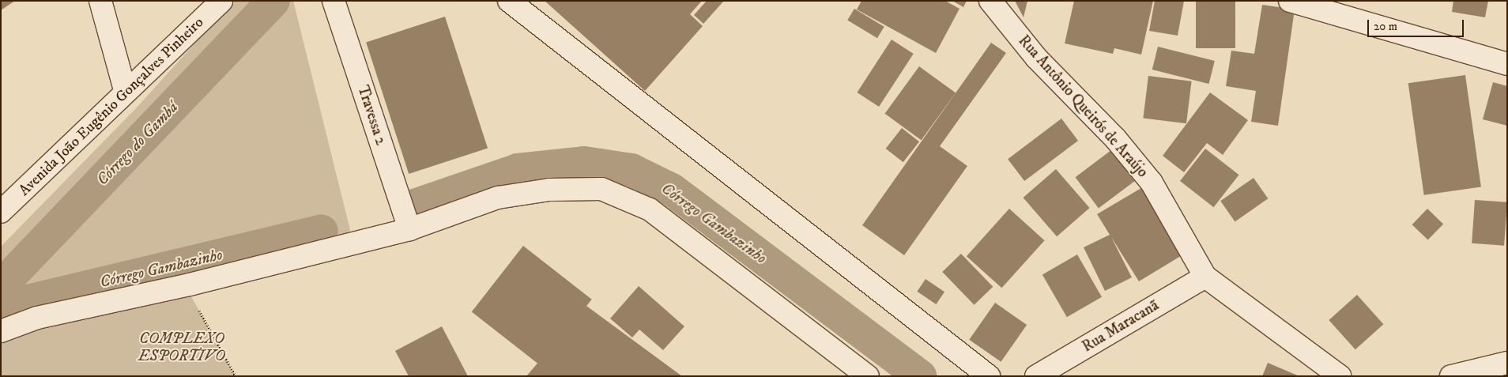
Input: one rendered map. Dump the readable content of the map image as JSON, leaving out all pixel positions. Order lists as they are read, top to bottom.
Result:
{
  "streets": {
    "street": [
      "Avenida João Eugênio Gonçalves Pinheiro",
      "Rua Antônio Queirós de Araújo",
      "Travessa 2",
      "Rua Maracanã"
    ]
  },
  "crossings": [
    ["Rua Antônio Queirós de Araújo", "Rua Maracanã"]
  ],
  "water": ["Córrego do Gambá", "Córrego Gambazinho"],
  "parks": ["COMPLEXO ESPORTIVO"],
  "scale_bar": "20 m"
}
